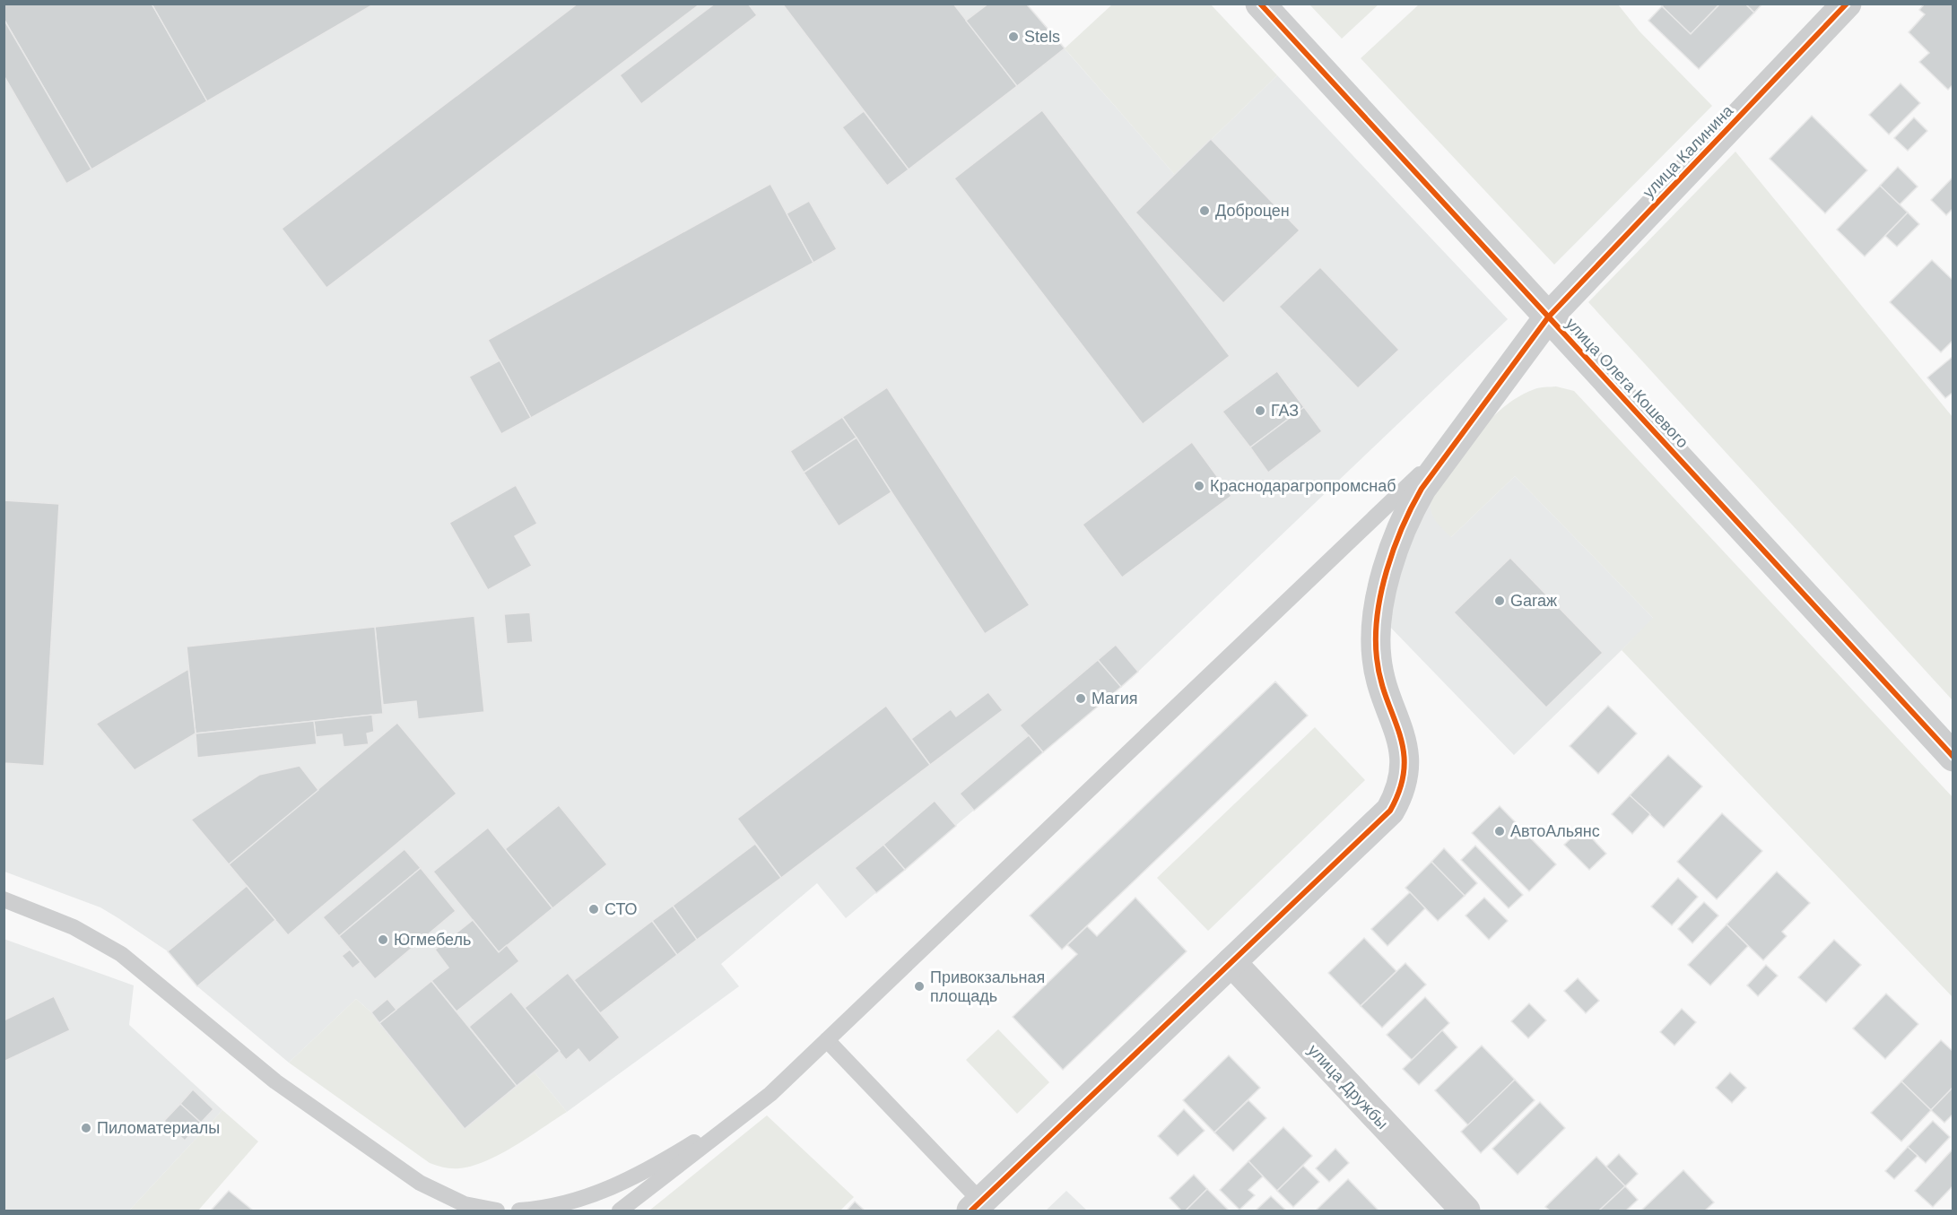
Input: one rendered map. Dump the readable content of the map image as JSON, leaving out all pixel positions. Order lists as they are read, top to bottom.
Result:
{
  "streets": {
    "street": ["улица Калинина", "улица Олега Кошевого", "улица Дружбы"]
  },
  "crossings": [
    ["улица Калинина", "улица Олега Кошевого"],
    ["улица Калинина", "улица Дружбы"]
  ],
  "places": [
    "Stels",
    "Доброцен",
    "ГАЗ",
    "Краснодарагропромснаб",
    "Garaж",
    "Магия",
    "АвтоАльянс",
    "СТО",
    "Югмебель",
    "Привокзальная площадь",
    "Пиломатериалы"
  ]
}
